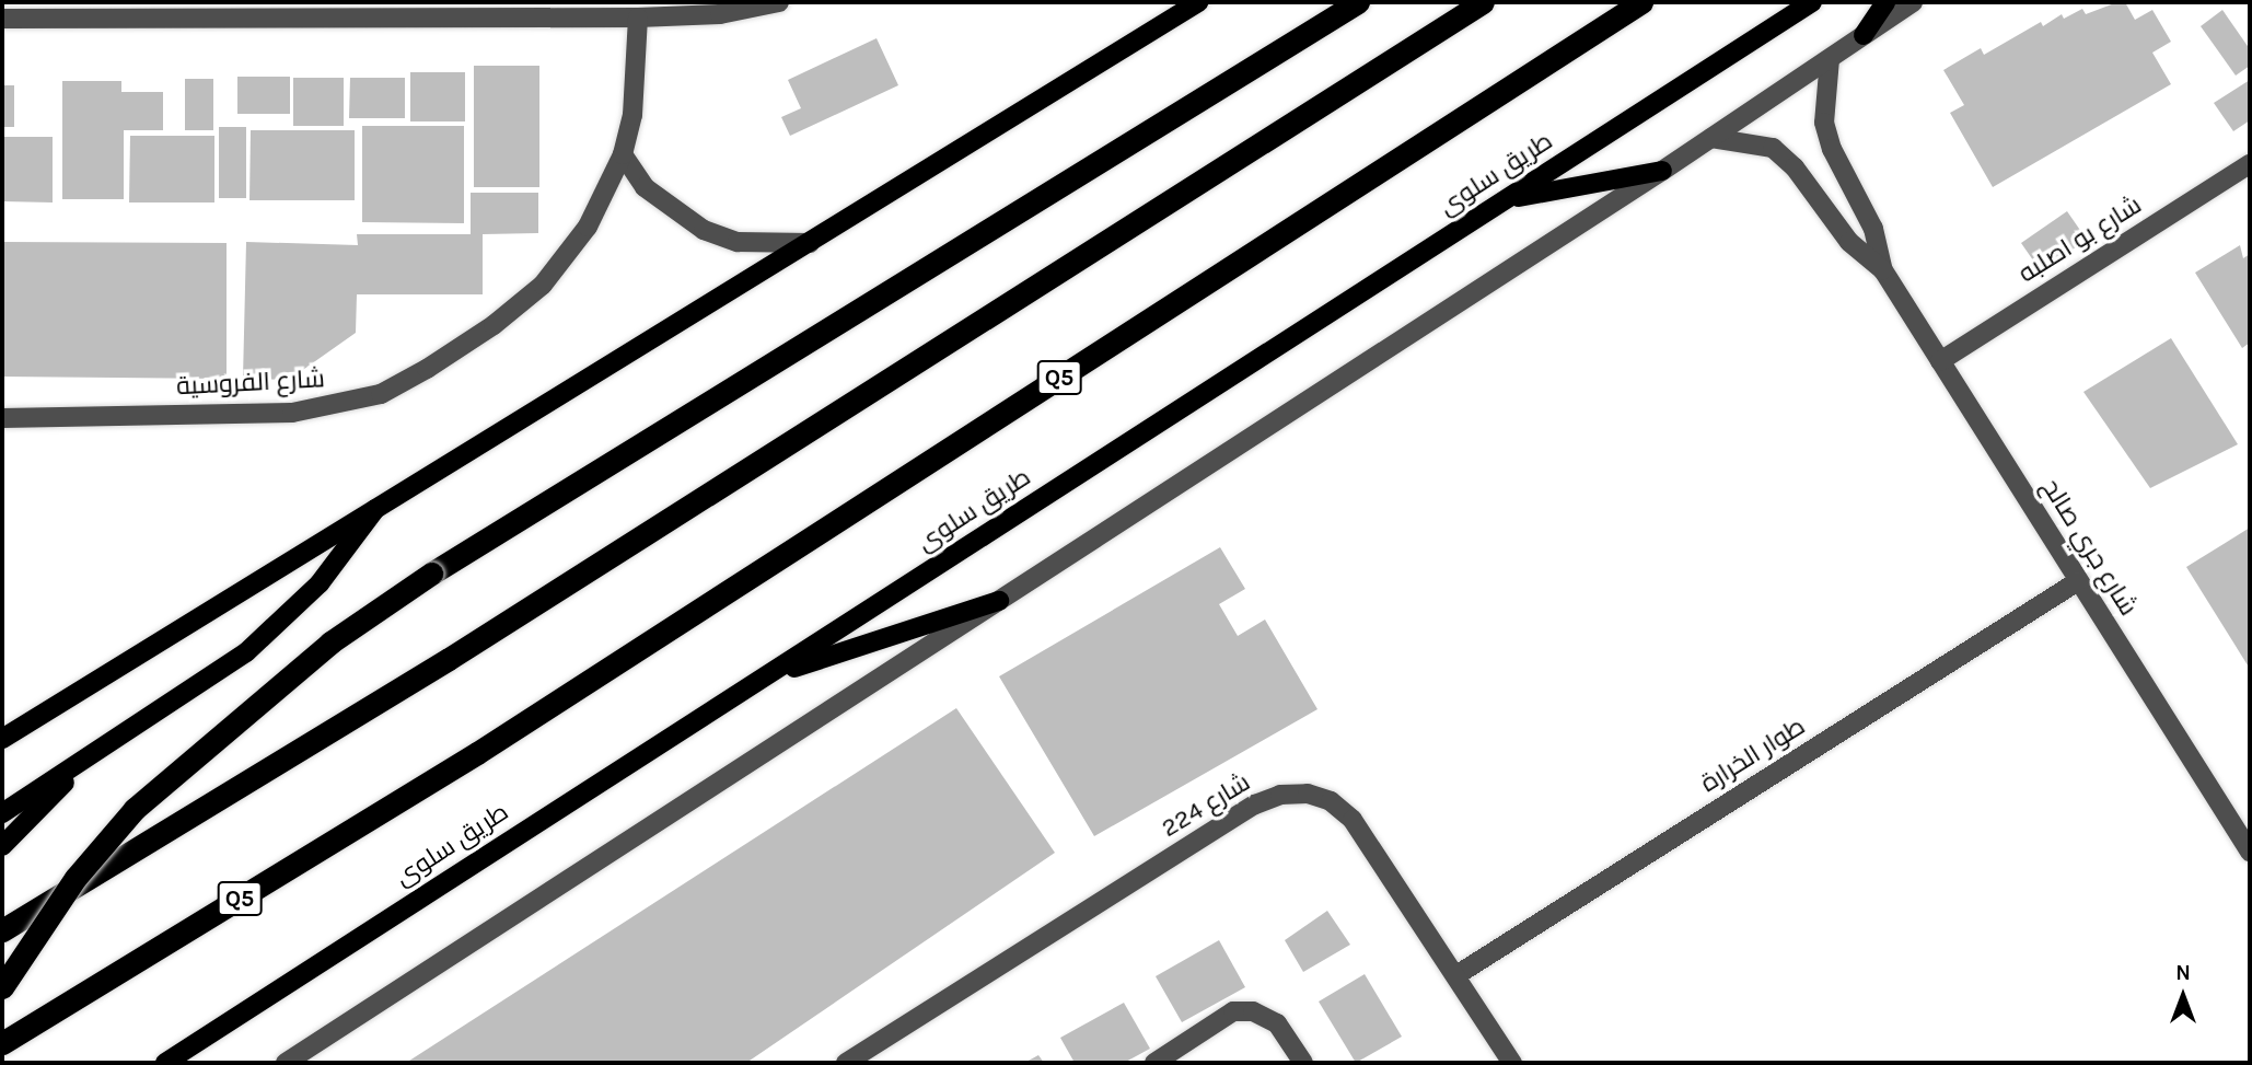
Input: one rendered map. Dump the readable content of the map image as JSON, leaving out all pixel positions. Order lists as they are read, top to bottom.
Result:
{
  "streets": {
    "highway": ["Q5"],
    "main road": ["طريق سلوى"],
    "street": [
      "شارع بو اصلبه",
      "شارع الفروسية",
      "شارع جري صالح",
      "طوار الخرارة",
      "شارع 224"
    ]
  },
  "crossings": [
    ["شارع بو اصلبه", "شارع جري صالح"],
    ["شارع جري صالح", "طوار الخرارة"],
    ["طوار الخرارة", "شارع 224"]
  ],
  "north": "top"
}
